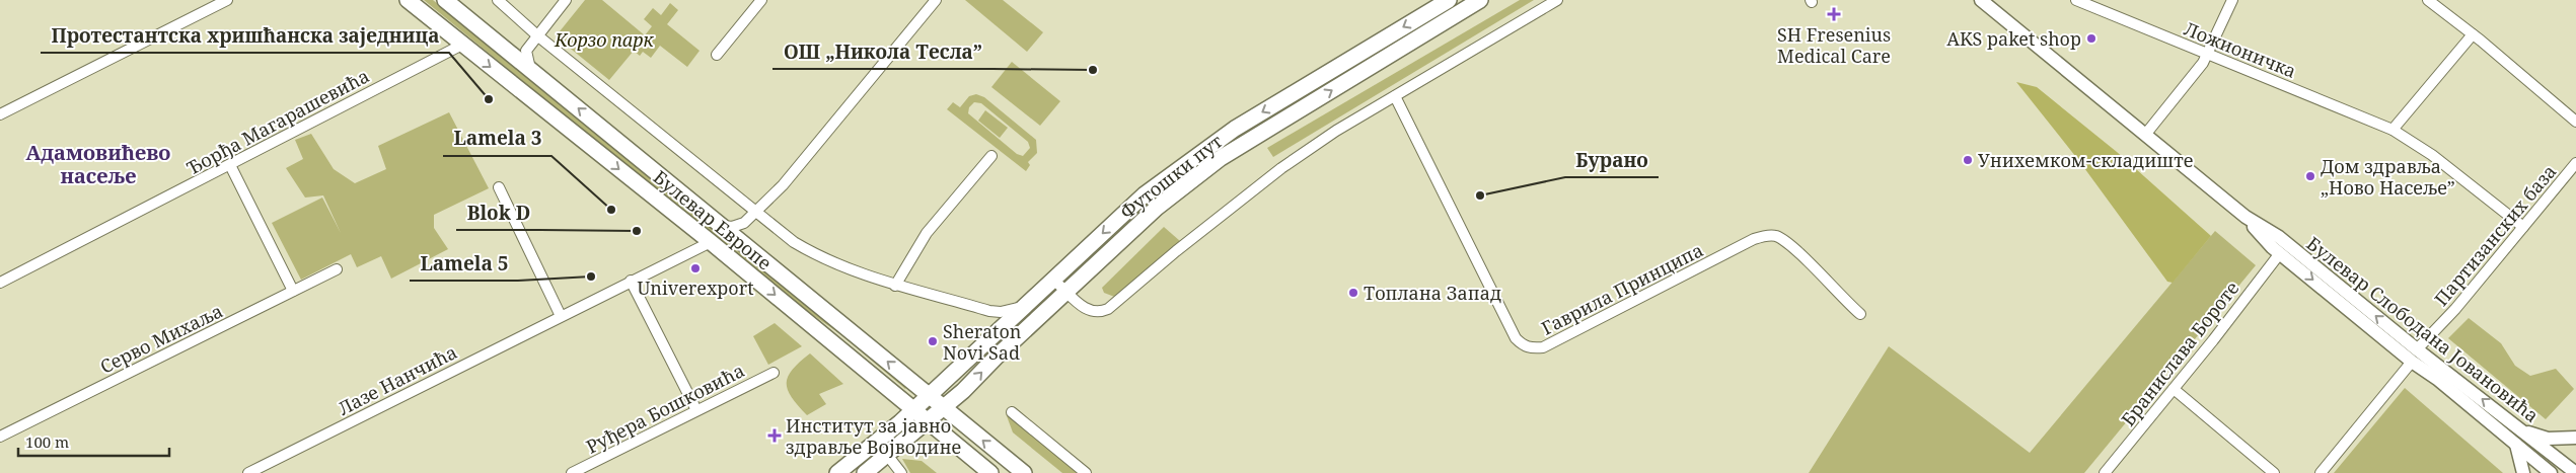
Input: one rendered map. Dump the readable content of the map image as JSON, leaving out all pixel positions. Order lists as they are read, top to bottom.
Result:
{
  "streets": {
    "main road": ["Футошки пут", "Булевар Европе"],
    "street": [
      "Ложионичка",
      "Ђорђа Магарашевића",
      "Партизанских база",
      "Гаврила Принципа",
      "Булевар Слободана Јовановића",
      "Серво Михаља",
      "Бранислава Бороте",
      "Лазе Нанчића",
      "Руђера Бошковића"
    ]
  },
  "crossings": [
    ["Ложионичка", "Партизанских база"],
    ["Ђорђа Магарашевића", "Булевар Европе"],
    ["Футошки пут", "Булевар Европе"],
    ["Булевар Европе", "Лазе Нанчића"],
    ["Партизанских база", "Булевар Слободана Јовановића"],
    ["Булевар Слободана Јовановића", "Бранислава Бороте"]
  ],
  "districts": ["Адамовићево насеље"],
  "parks": ["Корзо парк"],
  "places": {
    "health": ["SH Fresenius Medical Care", "Институт за јавно здравље Војводине"],
    "other": [
      "AKS paket shop",
      "ОШ „Никола Тесла”",
      "Протестантска хришћанска заједница",
      "Унихемком-складиште",
      "Дом здравља „Ново Насеље”",
      "Бурано",
      "Lamela 3",
      "Blok D",
      "Univerexport",
      "Lamela 5",
      "Топлана Запад",
      "Sheraton Novi Sad"
    ]
  },
  "scale_bar": "100 m"
}
